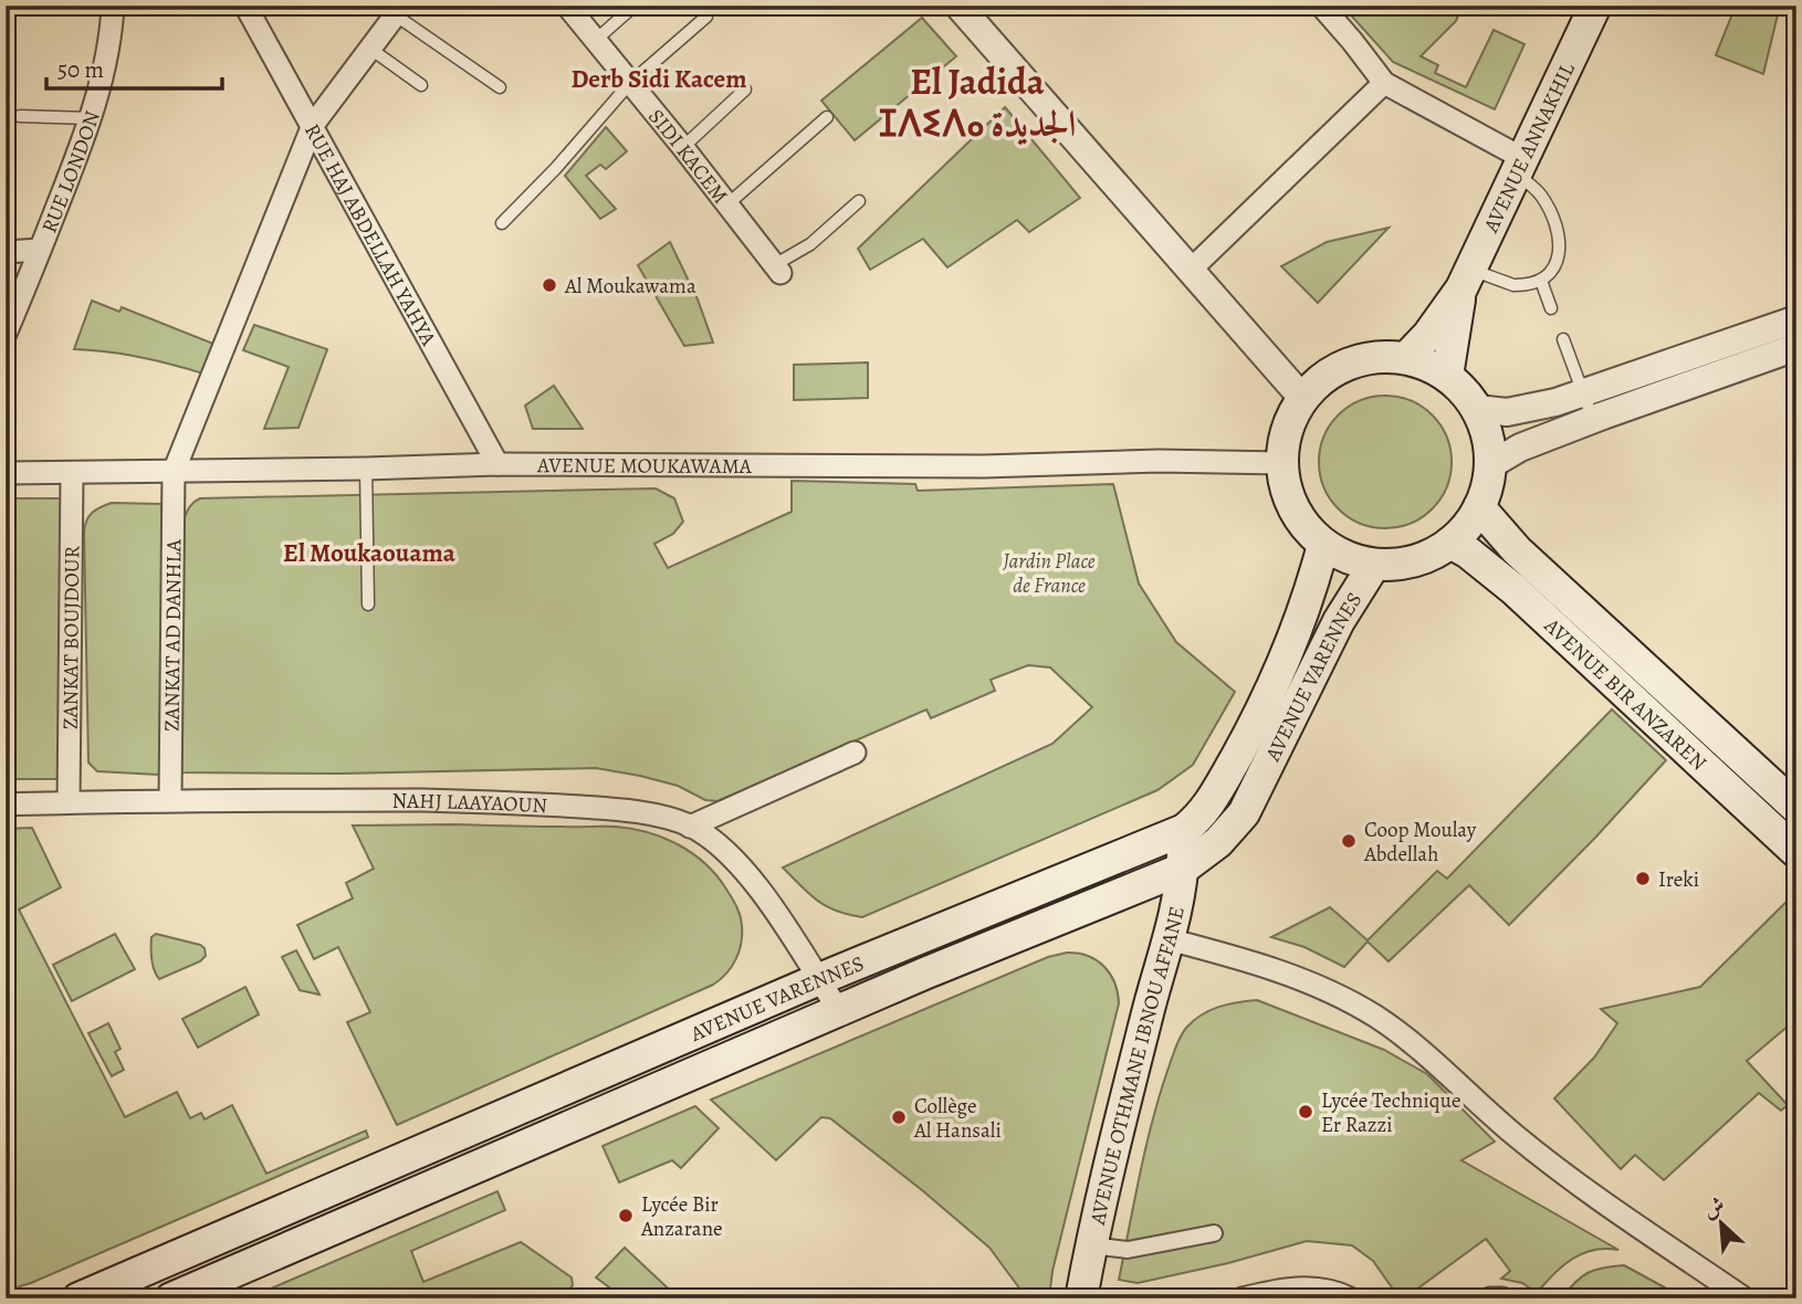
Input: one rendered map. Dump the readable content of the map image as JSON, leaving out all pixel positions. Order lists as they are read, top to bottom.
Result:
{
  "streets": {
    "main road": [
      "AVENUE ANNAKHIL",
      "AVENUE VARENNES",
      "AVENUE BIR ANZAREN",
      "AVENUE OTHMANE IBNOU AFFANE"
    ],
    "street": [
      "SIDI KACEM",
      "RUE LONDON",
      "RUE HAJ ABDELLAH YAHYA",
      "AVENUE MOUKAWAMA",
      "ZANKAT AD DANHLA",
      "ZANKAT BOUJDOUR",
      "NAHJ LAAYAOUN"
    ]
  },
  "crossings": [
    ["AVENUE ANNAKHIL", "AVENUE MOUKAWAMA"],
    ["AVENUE ANNAKHIL", "AVENUE VARENNES"],
    ["AVENUE ANNAKHIL", "AVENUE BIR ANZAREN"],
    ["RUE HAJ ABDELLAH YAHYA", "AVENUE MOUKAWAMA"],
    ["AVENUE MOUKAWAMA", "ZANKAT AD DANHLA"],
    ["AVENUE MOUKAWAMA", "ZANKAT BOUJDOUR"],
    ["AVENUE MOUKAWAMA", "AVENUE VARENNES"],
    ["AVENUE MOUKAWAMA", "AVENUE BIR ANZAREN"],
    ["ZANKAT AD DANHLA", "NAHJ LAAYAOUN"],
    ["ZANKAT BOUJDOUR", "NAHJ LAAYAOUN"],
    ["AVENUE VARENNES", "AVENUE BIR ANZAREN"],
    ["AVENUE VARENNES", "NAHJ LAAYAOUN"],
    ["AVENUE VARENNES", "AVENUE OTHMANE IBNOU AFFANE"]
  ],
  "districts": ["Derb Sidi Kacem", "El Jadida ⵊⴷⵉⴷⴰ الجديدة", "El Moukaouama"],
  "parks": ["Jardin Place de France"],
  "places": [
    "Al Moukawama",
    "Coop Moulay Abdellah",
    "Ireki",
    "Lycée Technique Er Razzi",
    "Collège Al Hansali",
    "Lycée Bir Anzarane"
  ],
  "scale_bar": "50 m",
  "north": "top left"
}
